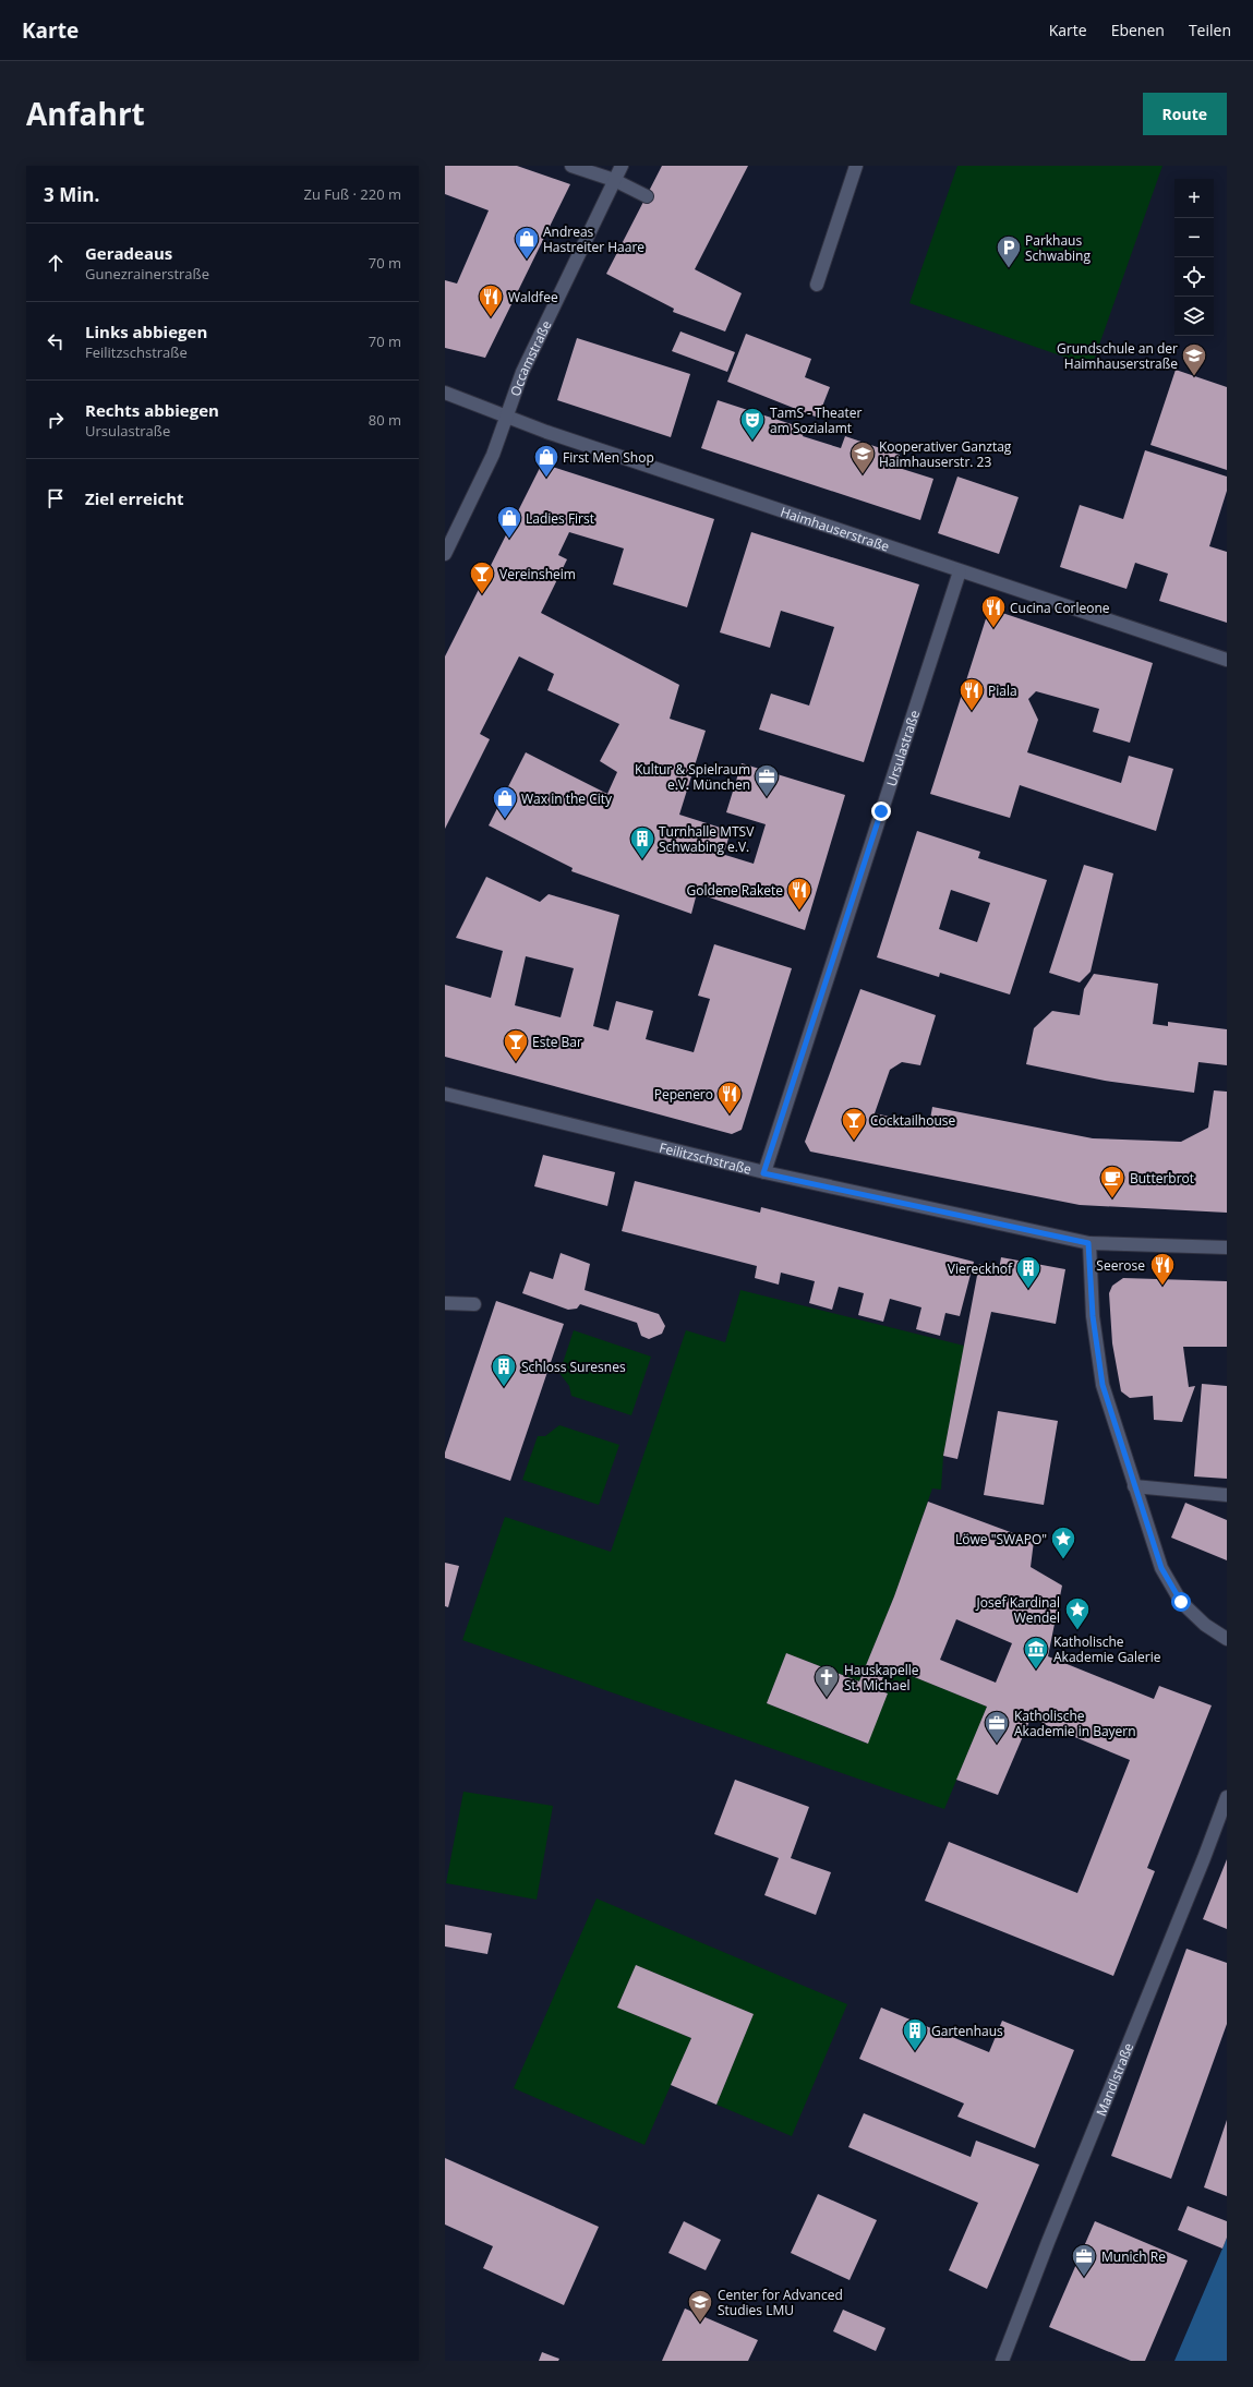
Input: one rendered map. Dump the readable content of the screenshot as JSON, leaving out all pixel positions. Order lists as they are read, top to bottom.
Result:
{
  "streets": {
    "street": [
      "Occamstraße",
      "Haimhauserstraße",
      "Ursulastraße",
      "Feilitzschstraße",
      "Mandlstraße"
    ]
  },
  "crossings": [
    ["Occamstraße", "Haimhauserstraße"],
    ["Haimhauserstraße", "Ursulastraße"],
    ["Ursulastraße", "Feilitzschstraße"]
  ],
  "places": {
    "shop": [
      "Andreas Hastreiter Haare",
      "First Men Shop",
      "Ladies First",
      "Wax in the City"
    ],
    "parking": ["Parkhaus Schwabing"],
    "restaurant": [
      "Waldfee",
      "Cucina Corleone",
      "Piala",
      "Goldene Rakete",
      "Pepenero",
      "Seerose"
    ],
    "school or university": ["Grundschule an der Haimhauserstraße", "Kooperativer Ganztag Haimhauserstr. 23", "Center for Advanced Studies LMU"],
    "theatre": ["TamS - Theater am Sozialamt"],
    "bar": ["Vereinsheim", "Este Bar", "Cocktailhouse"],
    "office": ["Kultur & Spielraum e.V. München", "Katholische Akademie in Bayern", "Munich Re"],
    "building": [
      "Turnhalle MTSV Schwabing e.V.",
      "Viereckhof",
      "Schloss Suresnes",
      "Gartenhaus"
    ],
    "cafe": ["Butterbrot"],
    "place": ["Löwe \"SWAPO\"", "Josef Kardinal Wendel"],
    "museum": ["Katholische Akademie Galerie"],
    "church": ["Hauskapelle St. Michael"]
  },
  "page": {
    "header": "Karte",
    "nav": ["Karte", "Ebenen", "Teilen"],
    "title": "Anfahrt",
    "buttons": "Route",
    "heading": ["3 Min.", "Zu Fuß · 220 m"],
    "map_buttons": ["+", "−"],
    "list": [
      ["Geradeaus", "Gunezrainerstraße", "70 m"],
      ["Links abbiegen", "Feilitzschstraße", "70 m"],
      ["Rechts abbiegen", "Ursulastraße", "80 m"],
      "Ziel erreicht"
    ]
  }
}
